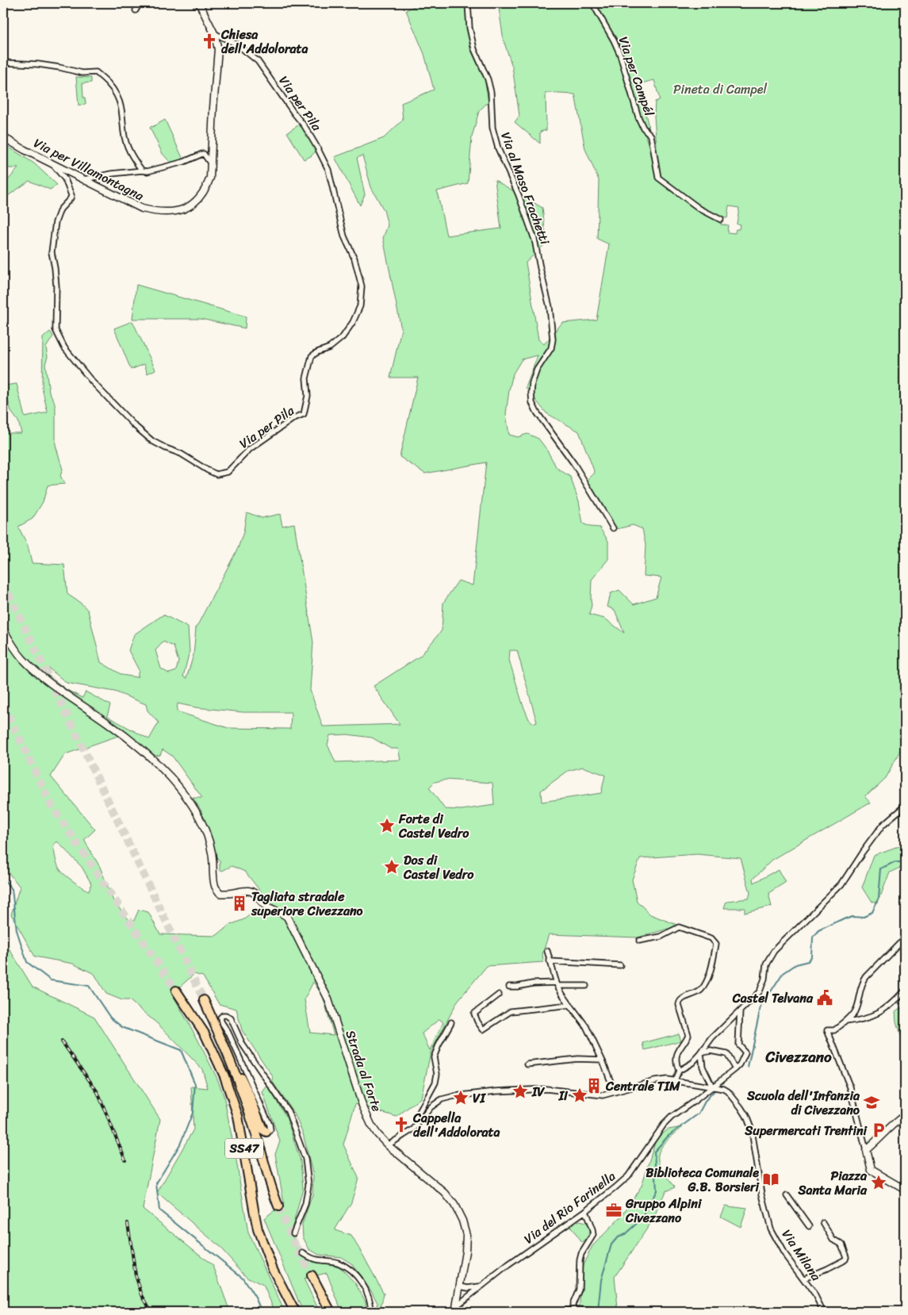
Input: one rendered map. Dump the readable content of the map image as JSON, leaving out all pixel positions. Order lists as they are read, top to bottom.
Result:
{
  "streets": {
    "highway": ["SS47"],
    "street": [
      "Via per Campél",
      "Via per Pila",
      "Via per Villamontagna",
      "Via al Maso Frachetti",
      "Strada al Forte",
      "Via del Rio Farinella",
      "Via Milana"
    ]
  },
  "crossings": [
    ["Via per Pila", "Via per Villamontagna"],
    ["Strada al Forte", "Via del Rio Farinella"],
    ["Via del Rio Farinella", "Via Milana"]
  ],
  "districts": ["Civezzano"],
  "parks": ["Pineta di Campel"],
  "places": {
    "church": ["Chiesa dell'Addolorata", "Cappella dell'Addolorata"],
    "place": [
      "Forte di Castel Vedro",
      "Dos di Castel Vedro",
      "IV",
      "II",
      "VI",
      "Piazza Santa Maria"
    ],
    "building": ["Tagliata stradale superiore Civezzano", "Centrale TIM"],
    "public building": ["Castel Telvana"],
    "school or university": ["Scuola dell'Infanzia di Civezzano"],
    "parking": ["Supermercati Trentini"],
    "library": ["Biblioteca Comunale G.B. Borsieri"],
    "office": ["Gruppo Alpini Civezzano"]
  }
}
